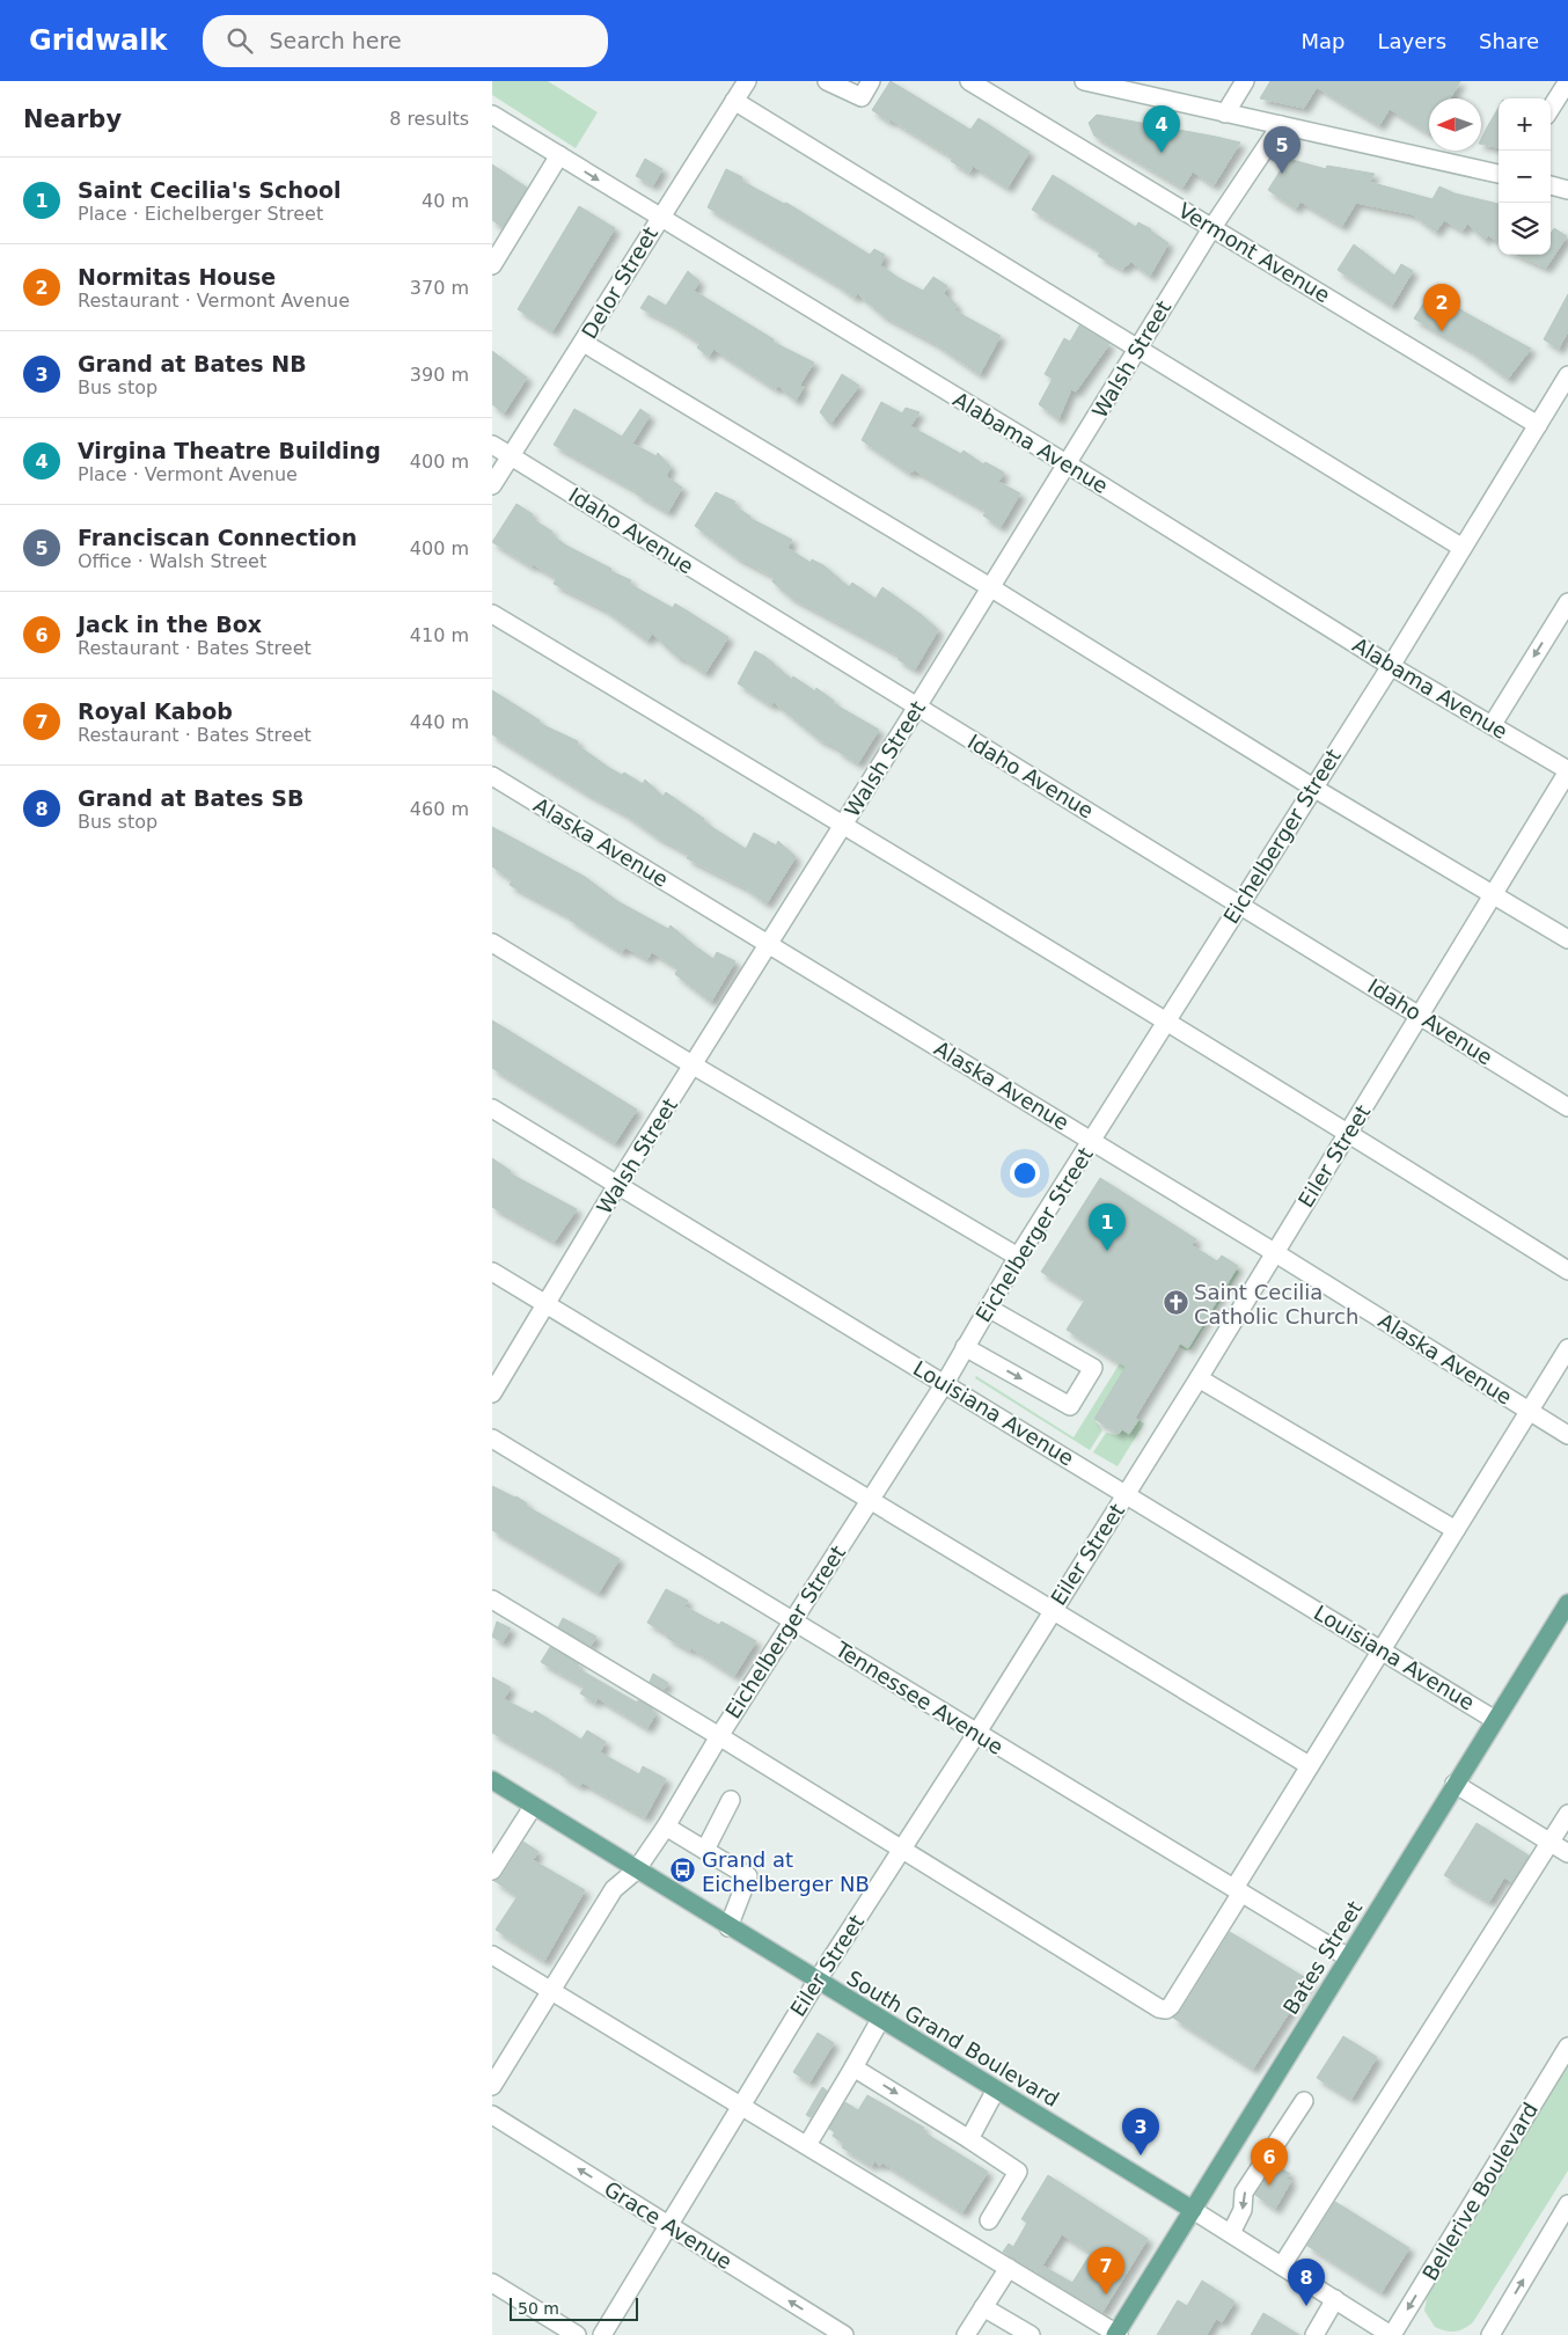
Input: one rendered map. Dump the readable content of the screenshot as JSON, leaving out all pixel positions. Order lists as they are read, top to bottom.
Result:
{
  "streets": {
    "main road": ["Bates Street", "South Grand Boulevard"],
    "street": [
      "Vermont Avenue",
      "Delor Street",
      "Walsh Street",
      "Alabama Avenue",
      "Idaho Avenue",
      "Eichelberger Street",
      "Alaska Avenue",
      "Eiler Street",
      "Louisiana Avenue",
      "Tennessee Avenue",
      "Bellerive Boulevard",
      "Grace Avenue"
    ]
  },
  "crossings": [
    ["Vermont Avenue", "Walsh Street"],
    ["Vermont Avenue", "Eichelberger Street"],
    ["Delor Street", "Alabama Avenue"],
    ["Delor Street", "Idaho Avenue"],
    ["Walsh Street", "Alabama Avenue"],
    ["Walsh Street", "Idaho Avenue"],
    ["Walsh Street", "Alaska Avenue"],
    ["Walsh Street", "Louisiana Avenue"],
    ["Alabama Avenue", "Eichelberger Street"],
    ["Alabama Avenue", "Eiler Street"],
    ["Idaho Avenue", "Eichelberger Street"],
    ["Idaho Avenue", "Eiler Street"],
    ["Eichelberger Street", "Alaska Avenue"],
    ["Eichelberger Street", "Louisiana Avenue"],
    ["Eichelberger Street", "Tennessee Avenue"],
    ["Eichelberger Street", "South Grand Boulevard"],
    ["Alaska Avenue", "Eiler Street"],
    ["Eiler Street", "Louisiana Avenue"],
    ["Eiler Street", "Tennessee Avenue"],
    ["Eiler Street", "South Grand Boulevard"],
    ["Eiler Street", "Grace Avenue"],
    ["Louisiana Avenue", "Bates Street"],
    ["Tennessee Avenue", "Bates Street"],
    ["Bates Street", "South Grand Boulevard"],
    ["South Grand Boulevard", "Bellerive Boulevard"]
  ],
  "places": {
    "church": ["Saint Cecilia Catholic Church"],
    "bus stop": ["Grand at Eichelberger NB"]
  },
  "scale_bar": "50 m",
  "north": "left",
  "page": {
    "header": "Gridwalk",
    "search": "Search here",
    "nav": ["Map", "Layers", "Share"],
    "heading": ["Nearby", "8 results"],
    "map_buttons": ["+", "−"],
    "pins": [
      "4",
      "5",
      "2",
      "1",
      "3",
      "6",
      "7",
      "8"
    ],
    "list": [
      {
        "mark": "1",
        "name": "Saint Cecilia's School",
        "note": "Place · Eichelberger Street",
        "value": "40 m"
      },
      {
        "mark": "2",
        "name": "Normitas House",
        "note": "Restaurant · Vermont Avenue",
        "value": "370 m"
      },
      {
        "mark": "3",
        "name": "Grand at Bates NB",
        "note": "Bus stop",
        "value": "390 m"
      },
      {
        "mark": "4",
        "name": "Virgina Theatre Building",
        "note": "Place · Vermont Avenue",
        "value": "400 m"
      },
      {
        "mark": "5",
        "name": "Franciscan Connection",
        "note": "Office · Walsh Street",
        "value": "400 m"
      },
      {
        "mark": "6",
        "name": "Jack in the Box",
        "note": "Restaurant · Bates Street",
        "value": "410 m"
      },
      {
        "mark": "7",
        "name": "Royal Kabob",
        "note": "Restaurant · Bates Street",
        "value": "440 m"
      },
      {
        "mark": "8",
        "name": "Grand at Bates SB",
        "note": "Bus stop",
        "value": "460 m"
      }
    ],
    "scale": "50 m"
  }
}
